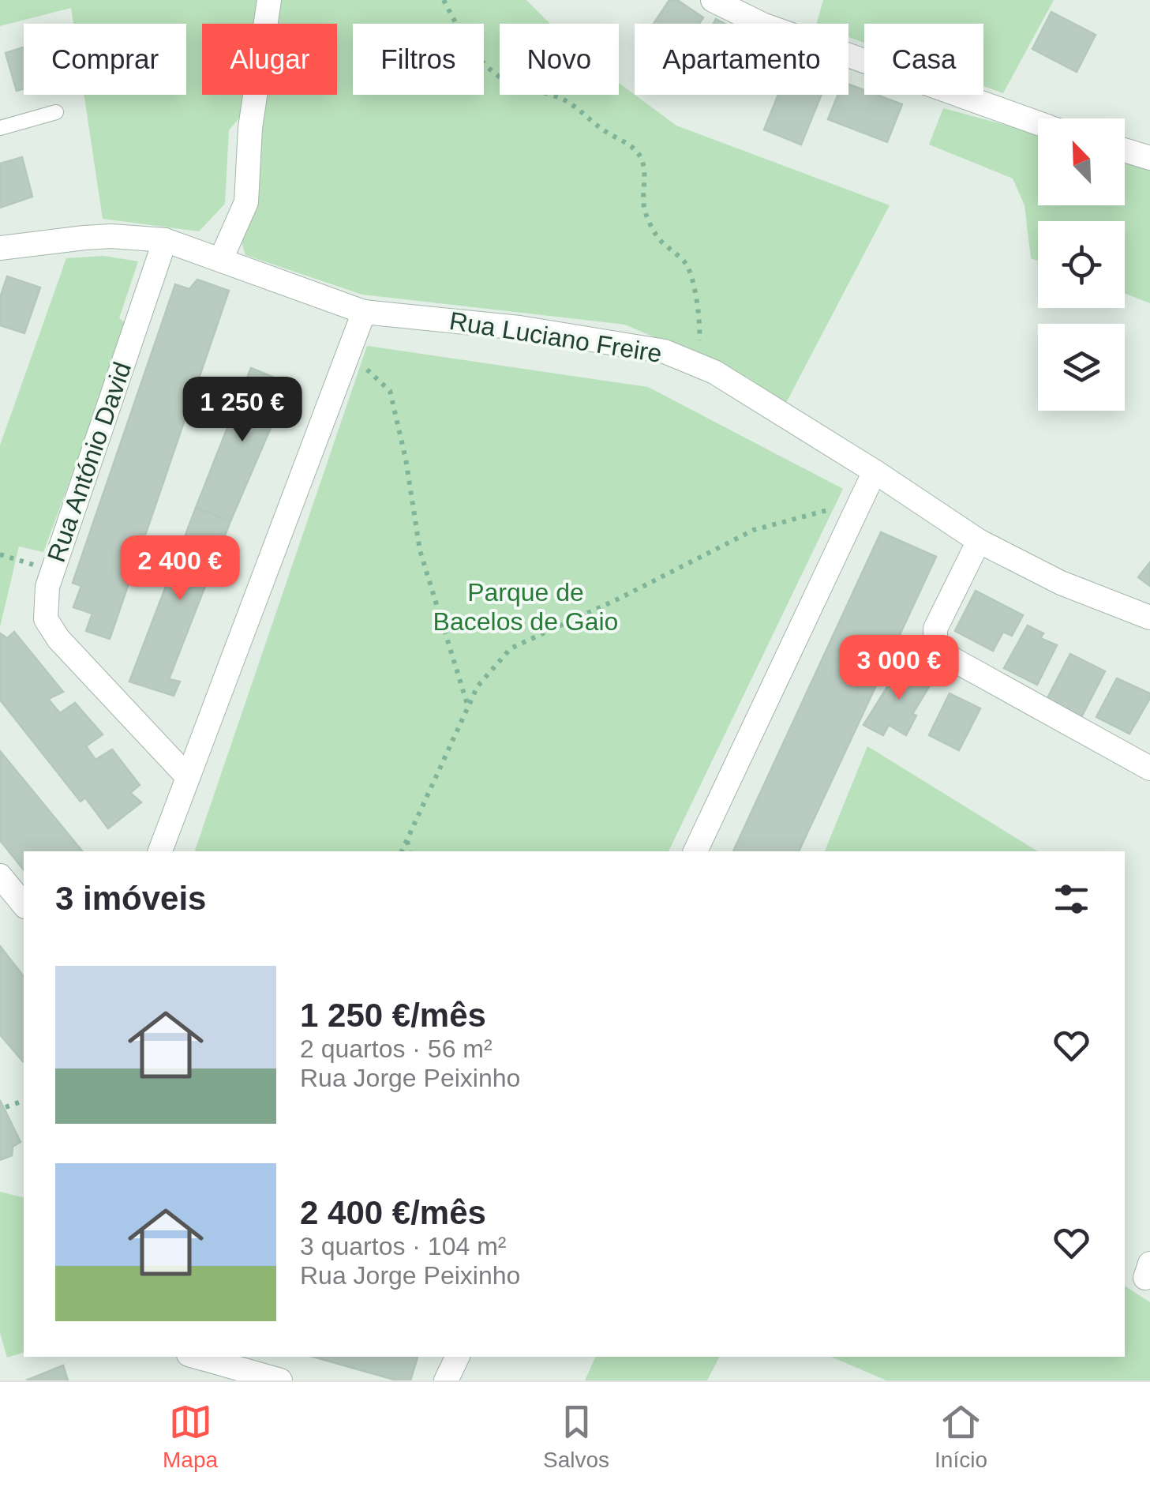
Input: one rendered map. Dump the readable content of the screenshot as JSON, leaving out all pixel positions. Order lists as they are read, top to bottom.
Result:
{
  "streets": {
    "street": ["Rua Luciano Freire", "Rua António David"]
  },
  "crossings": [
    ["Rua Luciano Freire", "Rua António David"]
  ],
  "parks": ["Parque de Bacelos de Gaio"],
  "north": "top left",
  "page": {
    "chip": [
      "Comprar",
      "Alugar",
      "Filtros",
      "Novo",
      "Apartamento",
      "Casa"
    ],
    "price": ["1 250 €", "2 400 €", "3 000 €"],
    "heading": "3 imóveis",
    "list": [
      {
        "name": "1 250 €/mês",
        "note": "2 quartos · 56 m² · Rua Jorge Peixinho"
      },
      {
        "name": "2 400 €/mês",
        "note": "3 quartos · 104 m² · Rua Jorge Peixinho"
      }
    ],
    "tabs": ["Mapa", "Salvos", "Início"]
  }
}
